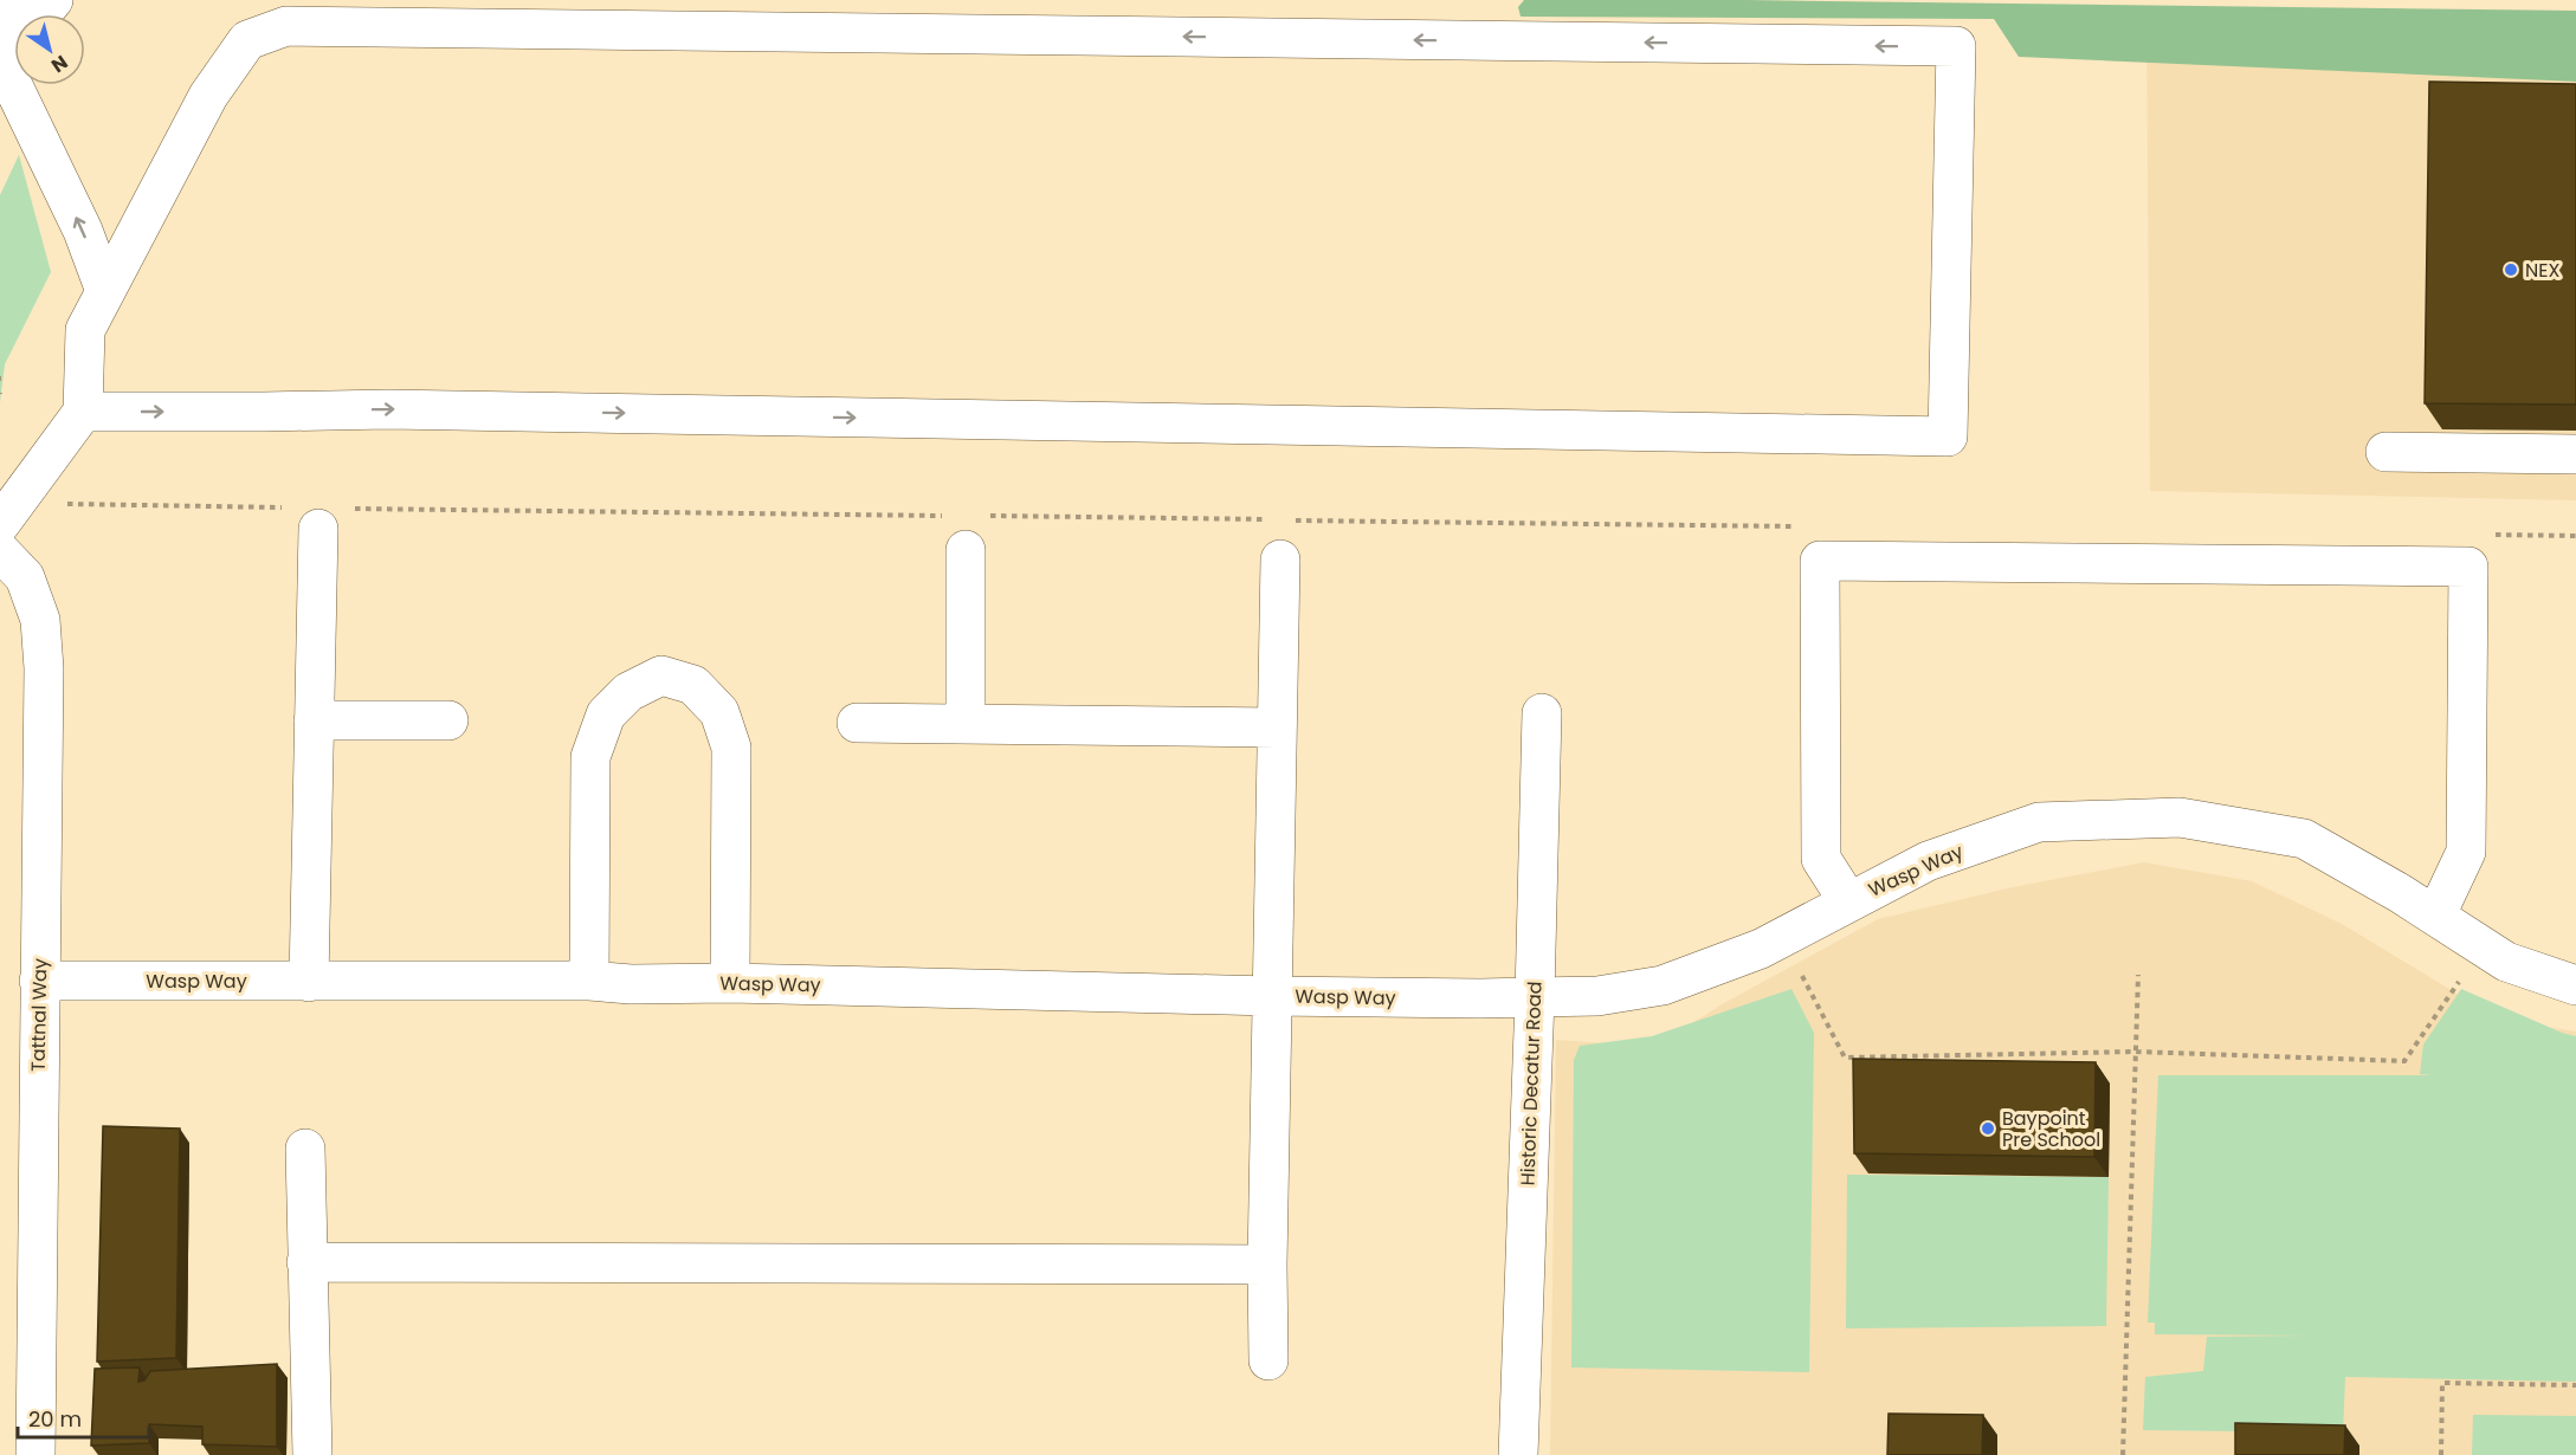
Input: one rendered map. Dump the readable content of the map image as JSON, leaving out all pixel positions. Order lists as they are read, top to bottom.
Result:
{
  "streets": {
    "street": ["Wasp Way", "Tattnal Way", "Historic Decatur Road"]
  },
  "crossings": [
    ["Wasp Way", "Tattnal Way"],
    ["Wasp Way", "Historic Decatur Road"]
  ],
  "places": ["NEX", "Baypoint Pre School"],
  "scale_bar": "20 m",
  "north": "bottom right"
}
